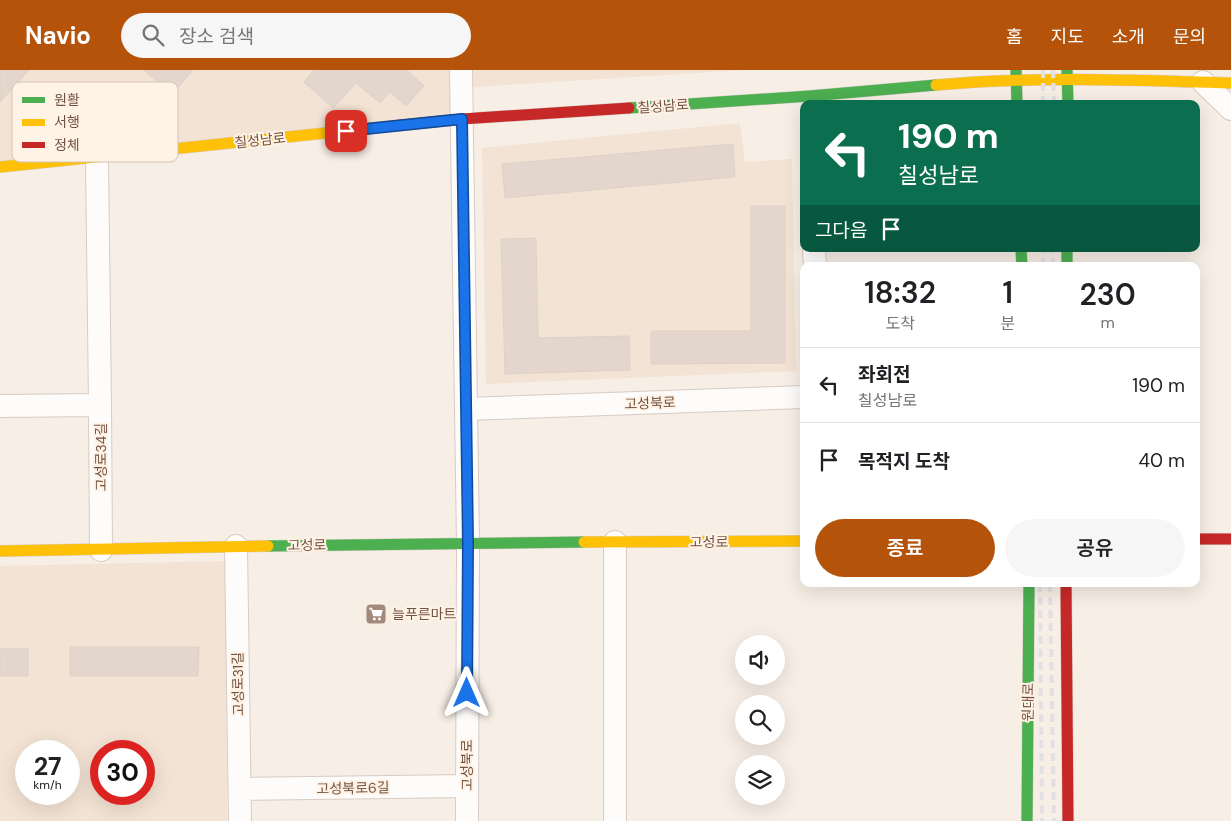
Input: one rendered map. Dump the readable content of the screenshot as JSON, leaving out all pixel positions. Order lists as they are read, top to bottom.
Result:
{
  "streets": {
    "street": [
      "칠성남로",
      "고성북로",
      "고성로34길",
      "고성로",
      "고성로31길",
      "원대로",
      "고성북로6길"
    ]
  },
  "crossings": [
    ["칠성남로", "고성북로"],
    ["고성북로", "고성로"],
    ["고성북로", "고성북로6길"],
    ["고성로34길", "고성로"],
    ["고성로", "고성로31길"],
    ["고성로31길", "고성북로6길"]
  ],
  "places": {
    "supermarket": ["늘푸른마트"]
  },
  "legend": ["원활", "서행", "정체"],
  "page": {
    "header": "Navio",
    "search": "장소 검색",
    "nav": [
      "홈",
      "지도",
      "소개",
      "문의"
    ],
    "turn": ["190 m", "칠성남로"],
    "then": "그다음",
    "eta": [
      "18:32",
      "도착",
      "1",
      "분",
      "230",
      "m"
    ],
    "list": [
      {
        "name": "좌회전",
        "note": "칠성남로",
        "value": "190 m"
      },
      {
        "name": "목적지 도착",
        "value": "40 m"
      }
    ],
    "buttons": ["종료", "공유"],
    "speed": "27 km/h",
    "limit": "30"
  }
}
